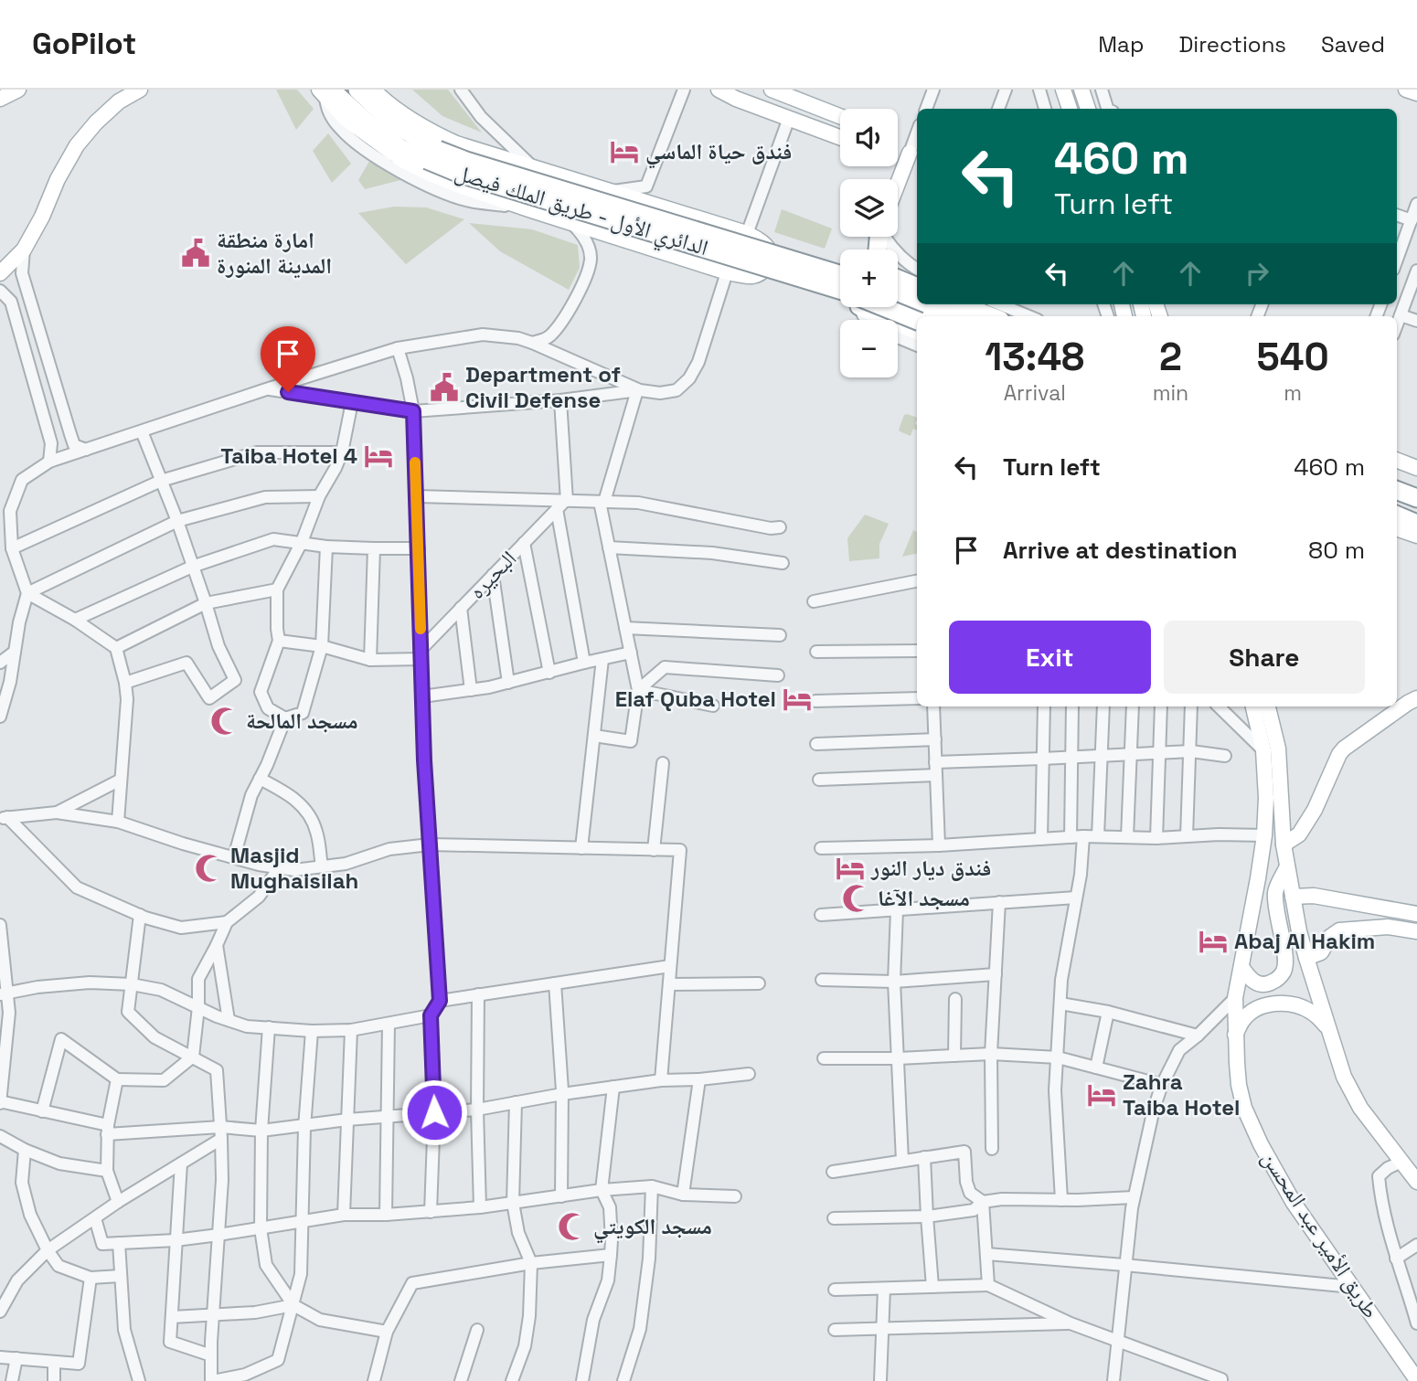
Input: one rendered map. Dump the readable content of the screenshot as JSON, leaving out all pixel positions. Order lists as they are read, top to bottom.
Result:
{
  "streets": {
    "highway": ["الدائري الأول - طريق الملك فيصل"],
    "main road": ["طريق الأمير عبد المحسن"],
    "street": ["البحيره"]
  },
  "places": {
    "hotel": [
      "فندق حياة الماسي",
      "Taiba Hotel 4",
      "Elaf Quba Hotel",
      "فندق ديار النور",
      "Abaj Al Hakim",
      "Zahra Taiba Hotel"
    ],
    "public building": ["امارة منطقة المدينة المنورة", "Department of Civil Defense"],
    "mosque": [
      "مسجد المالحة",
      "Masjid Mughaisilah",
      "مسجد الآغا",
      "مسجد الكويتي"
    ]
  },
  "page": {
    "header": "GoPilot",
    "nav": ["Map", "Directions", "Saved"],
    "map_buttons": ["+", "−"],
    "turn": ["460 m", "Turn left"],
    "eta": [
      "13:48",
      "Arrival",
      "2",
      "min",
      "540",
      "m"
    ],
    "list": [
      {
        "name": "Turn left",
        "value": "460 m"
      },
      {
        "name": "Arrive at destination",
        "value": "80 m"
      }
    ],
    "buttons": ["Exit", "Share"]
  }
}
